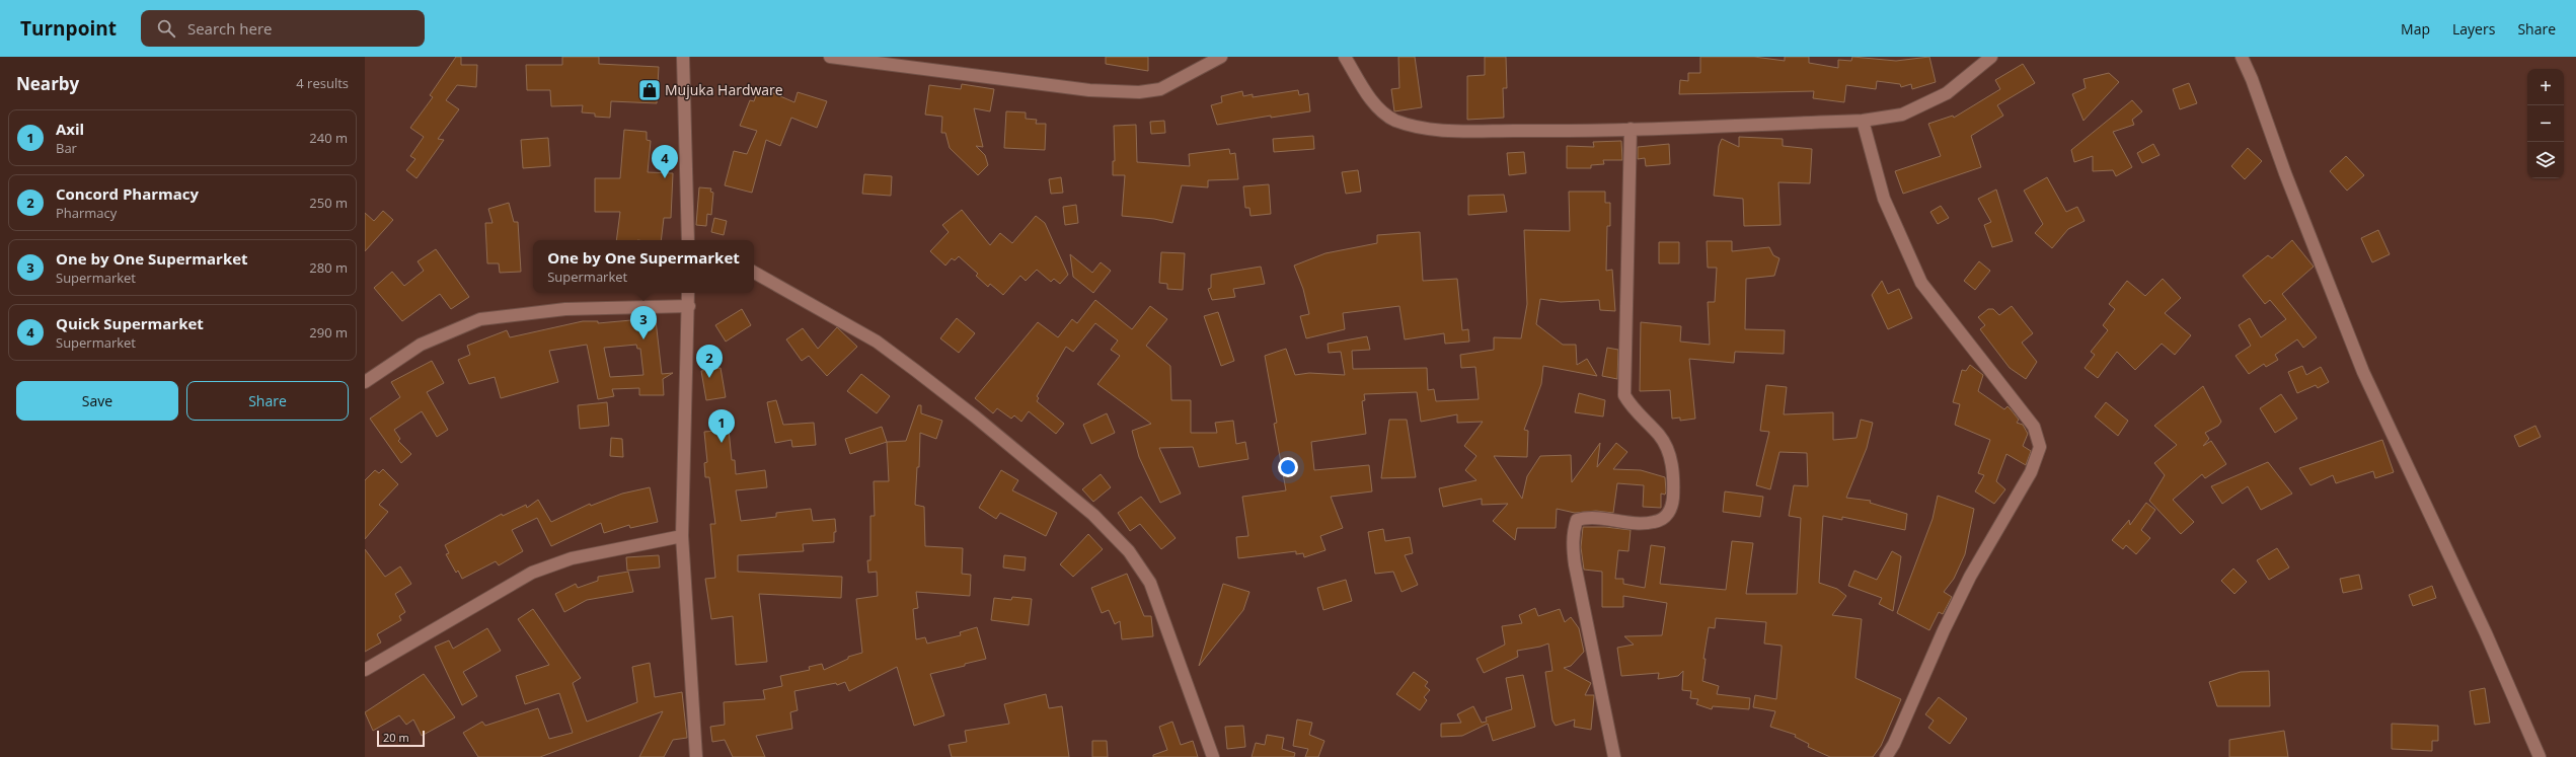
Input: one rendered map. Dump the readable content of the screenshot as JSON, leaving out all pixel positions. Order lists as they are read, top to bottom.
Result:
{
  "places": {
    "shop": ["Mujuka Hardware"]
  },
  "scale_bar": "20 m",
  "page": {
    "header": "Turnpoint",
    "search": "Search here",
    "nav": ["Map", "Layers", "Share"],
    "heading": ["Nearby", "4 results"],
    "map_buttons": ["+", "−"],
    "list": [
      {
        "mark": "1",
        "name": "Axil",
        "note": "Bar",
        "value": "240 m"
      },
      {
        "mark": "2",
        "name": "Concord Pharmacy",
        "note": "Pharmacy",
        "value": "250 m"
      },
      {
        "mark": "3",
        "name": "One by One Supermarket",
        "note": "Supermarket",
        "value": "280 m"
      },
      {
        "mark": "4",
        "name": "Quick Supermarket",
        "note": "Supermarket",
        "value": "290 m"
      }
    ],
    "pins": [
      "4",
      "3",
      "2",
      "1"
    ],
    "popup": ["One by One Supermarket", "Supermarket"],
    "buttons": ["Save", "Share"],
    "scale": "20 m"
  }
}
